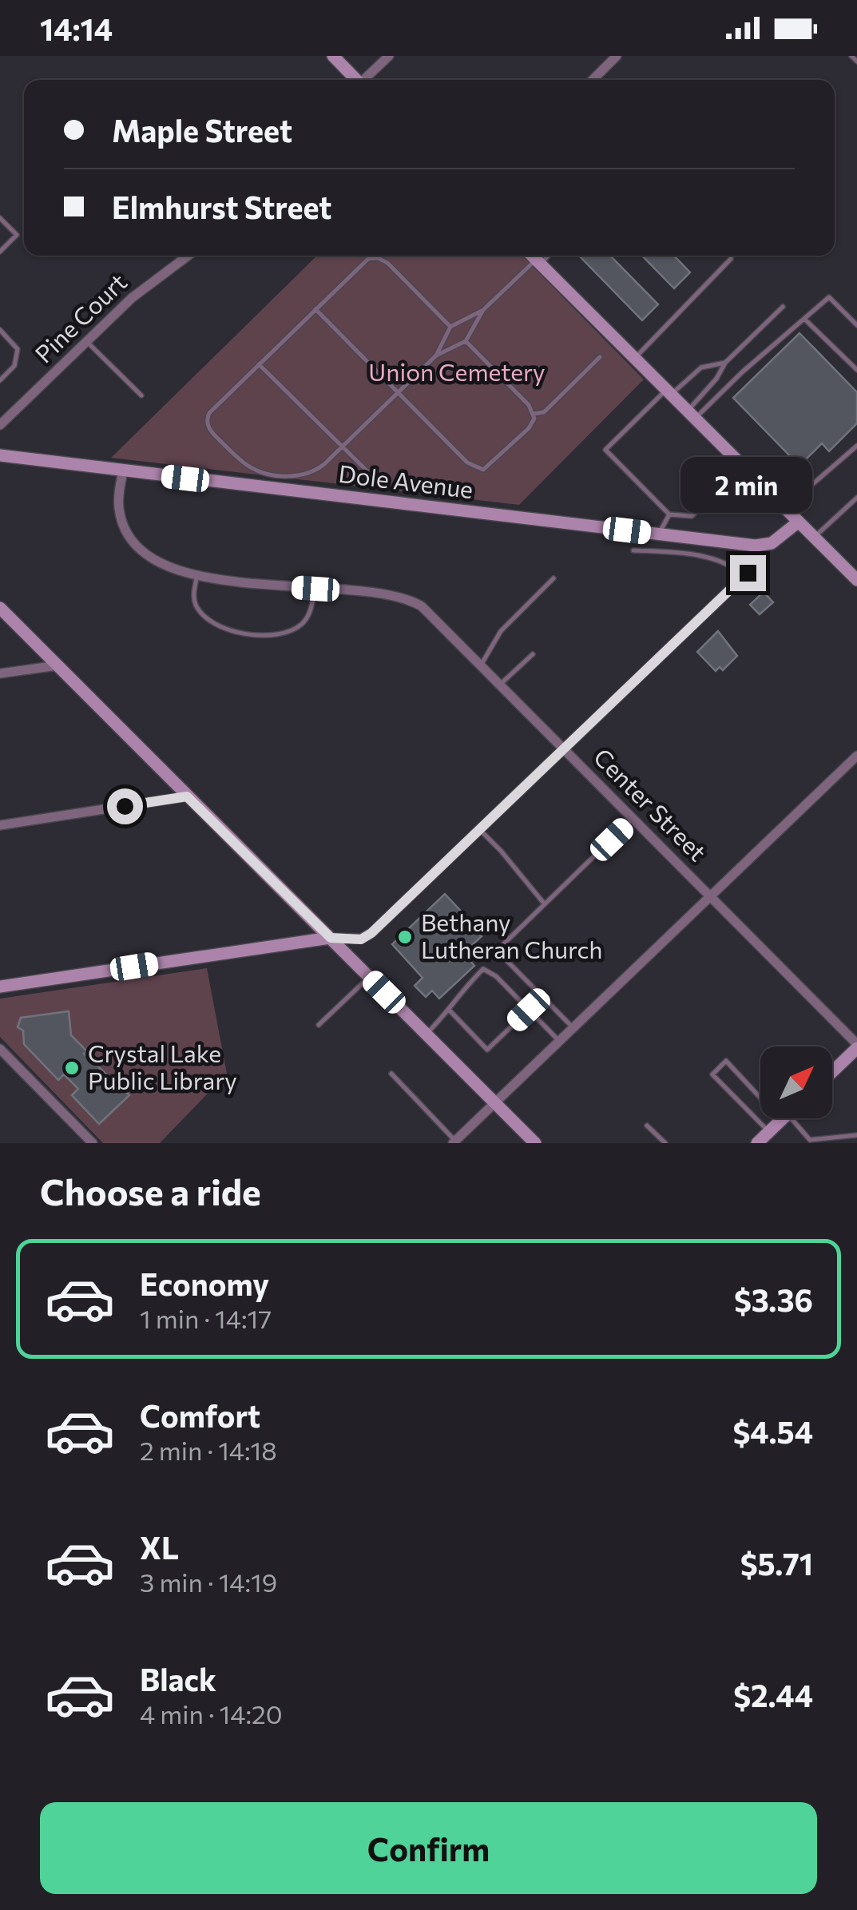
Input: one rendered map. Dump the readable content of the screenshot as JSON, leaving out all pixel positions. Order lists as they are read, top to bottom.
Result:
{
  "streets": {
    "street": ["Pine Court", "Dole Avenue", "Center Street"]
  },
  "crossings": [
    ["Dole Avenue", "Center Street"]
  ],
  "parks": ["Union Cemetery"],
  "places": ["Bethany Lutheran Church", "Crystal Lake Public Library"],
  "north": "top right",
  "page": {
    "status": "14:14",
    "banner": ["Maple Street", "Elmhurst Street"],
    "bubble": "2 min",
    "heading": "Choose a ride",
    "list": [
      {
        "name": "Economy",
        "note": "1 min · 14:17",
        "value": "$3.36"
      },
      {
        "name": "Comfort",
        "note": "2 min · 14:18",
        "value": "$4.54"
      },
      {
        "name": "XL",
        "note": "3 min · 14:19",
        "value": "$5.71"
      },
      {
        "name": "Black",
        "note": "4 min · 14:20",
        "value": "$2.44"
      }
    ],
    "buttons": "Confirm"
  }
}
